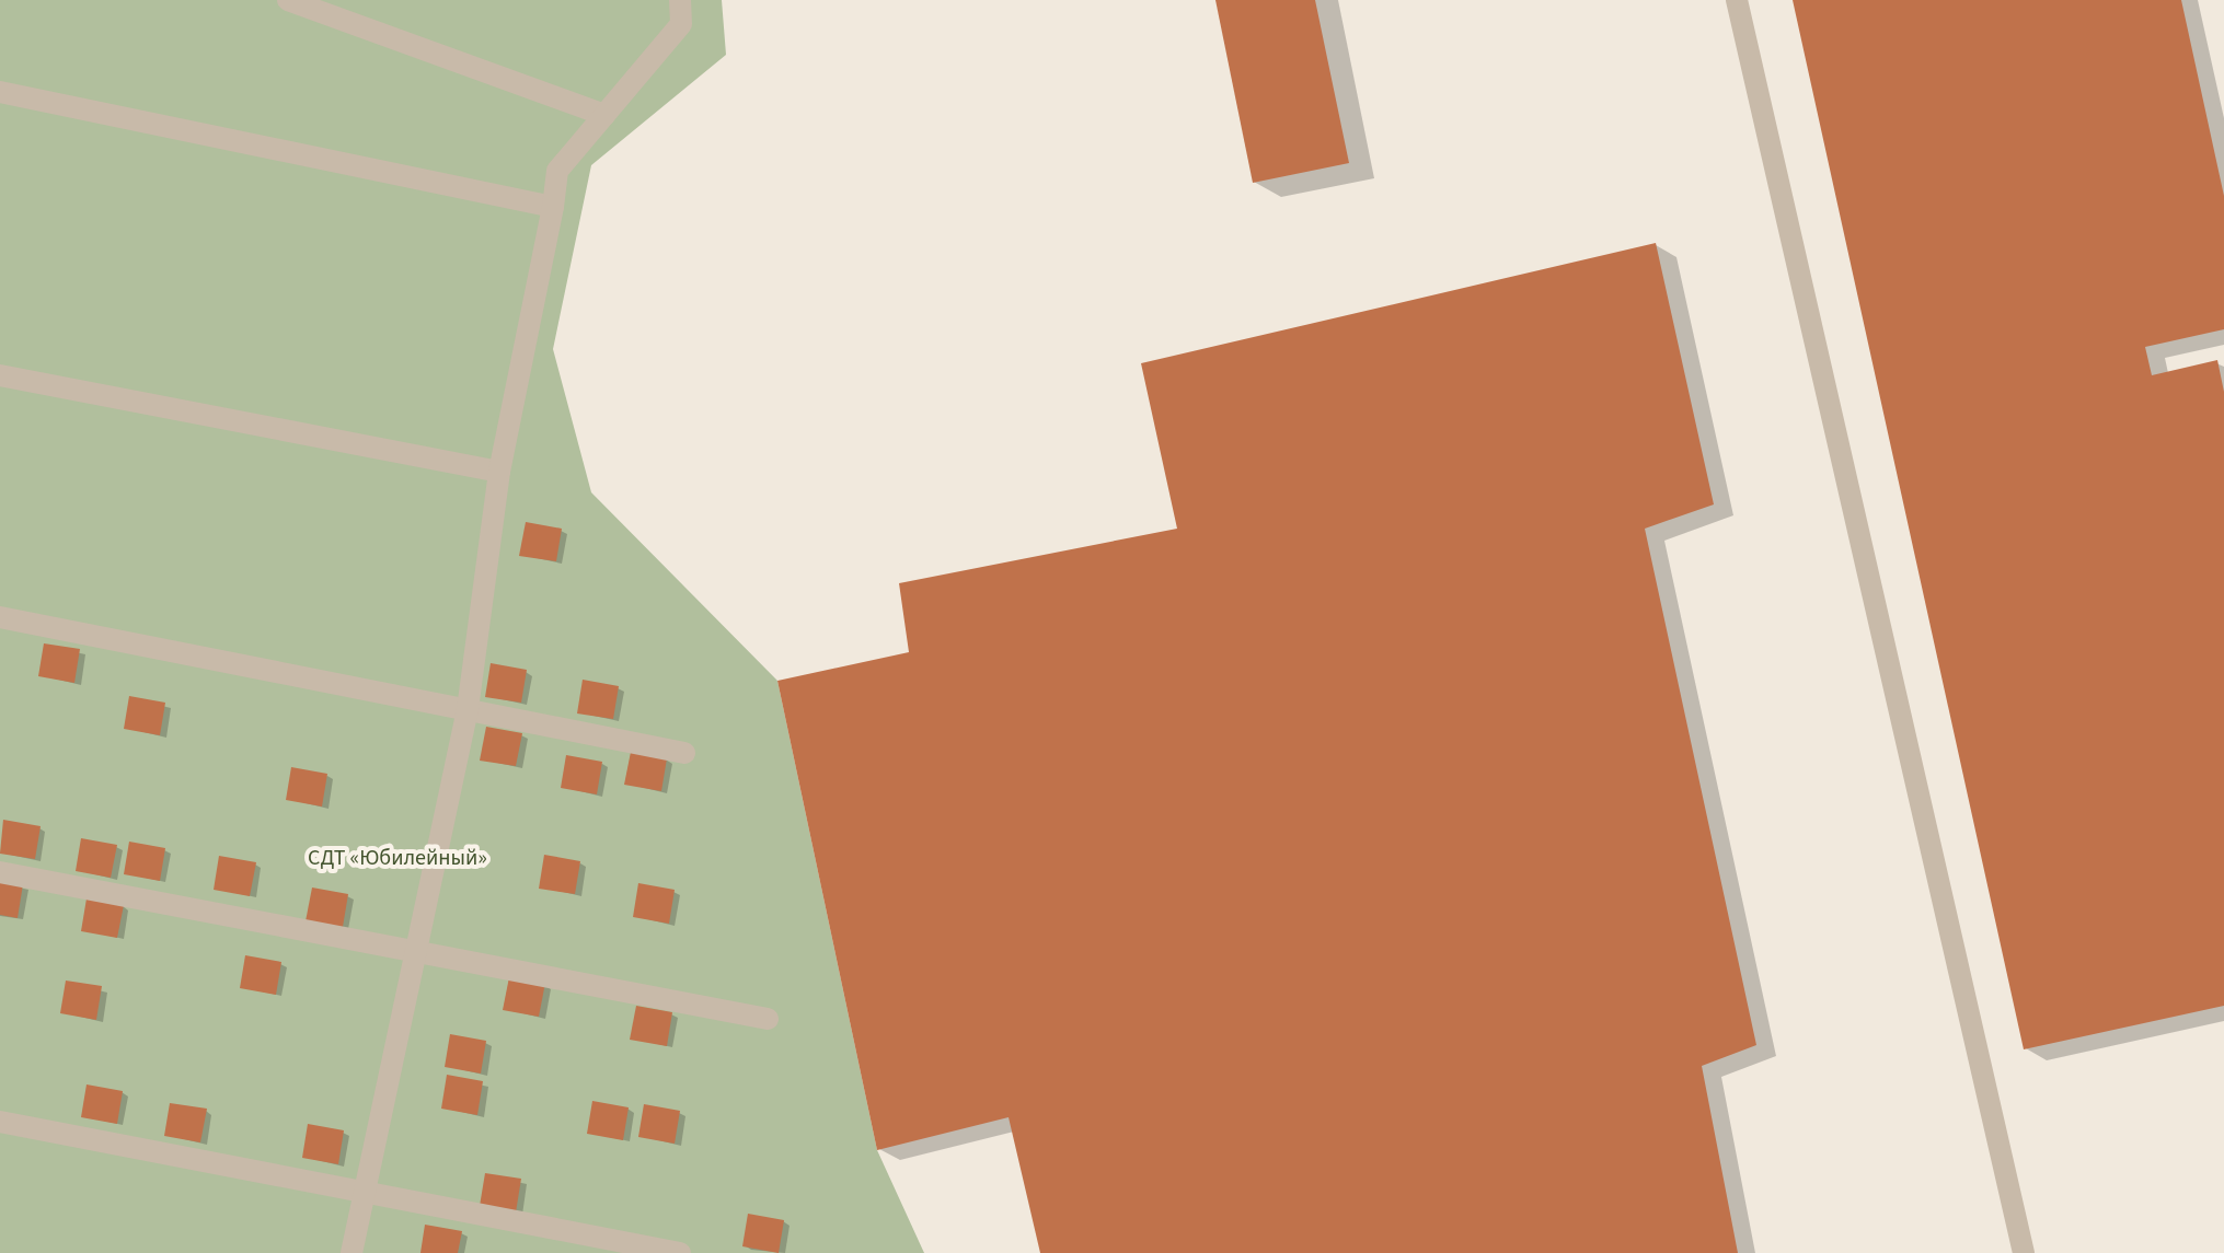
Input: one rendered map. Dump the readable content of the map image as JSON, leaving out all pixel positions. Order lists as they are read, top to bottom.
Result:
{
  "parks": ["СДТ «Юбилейный»"]
}
